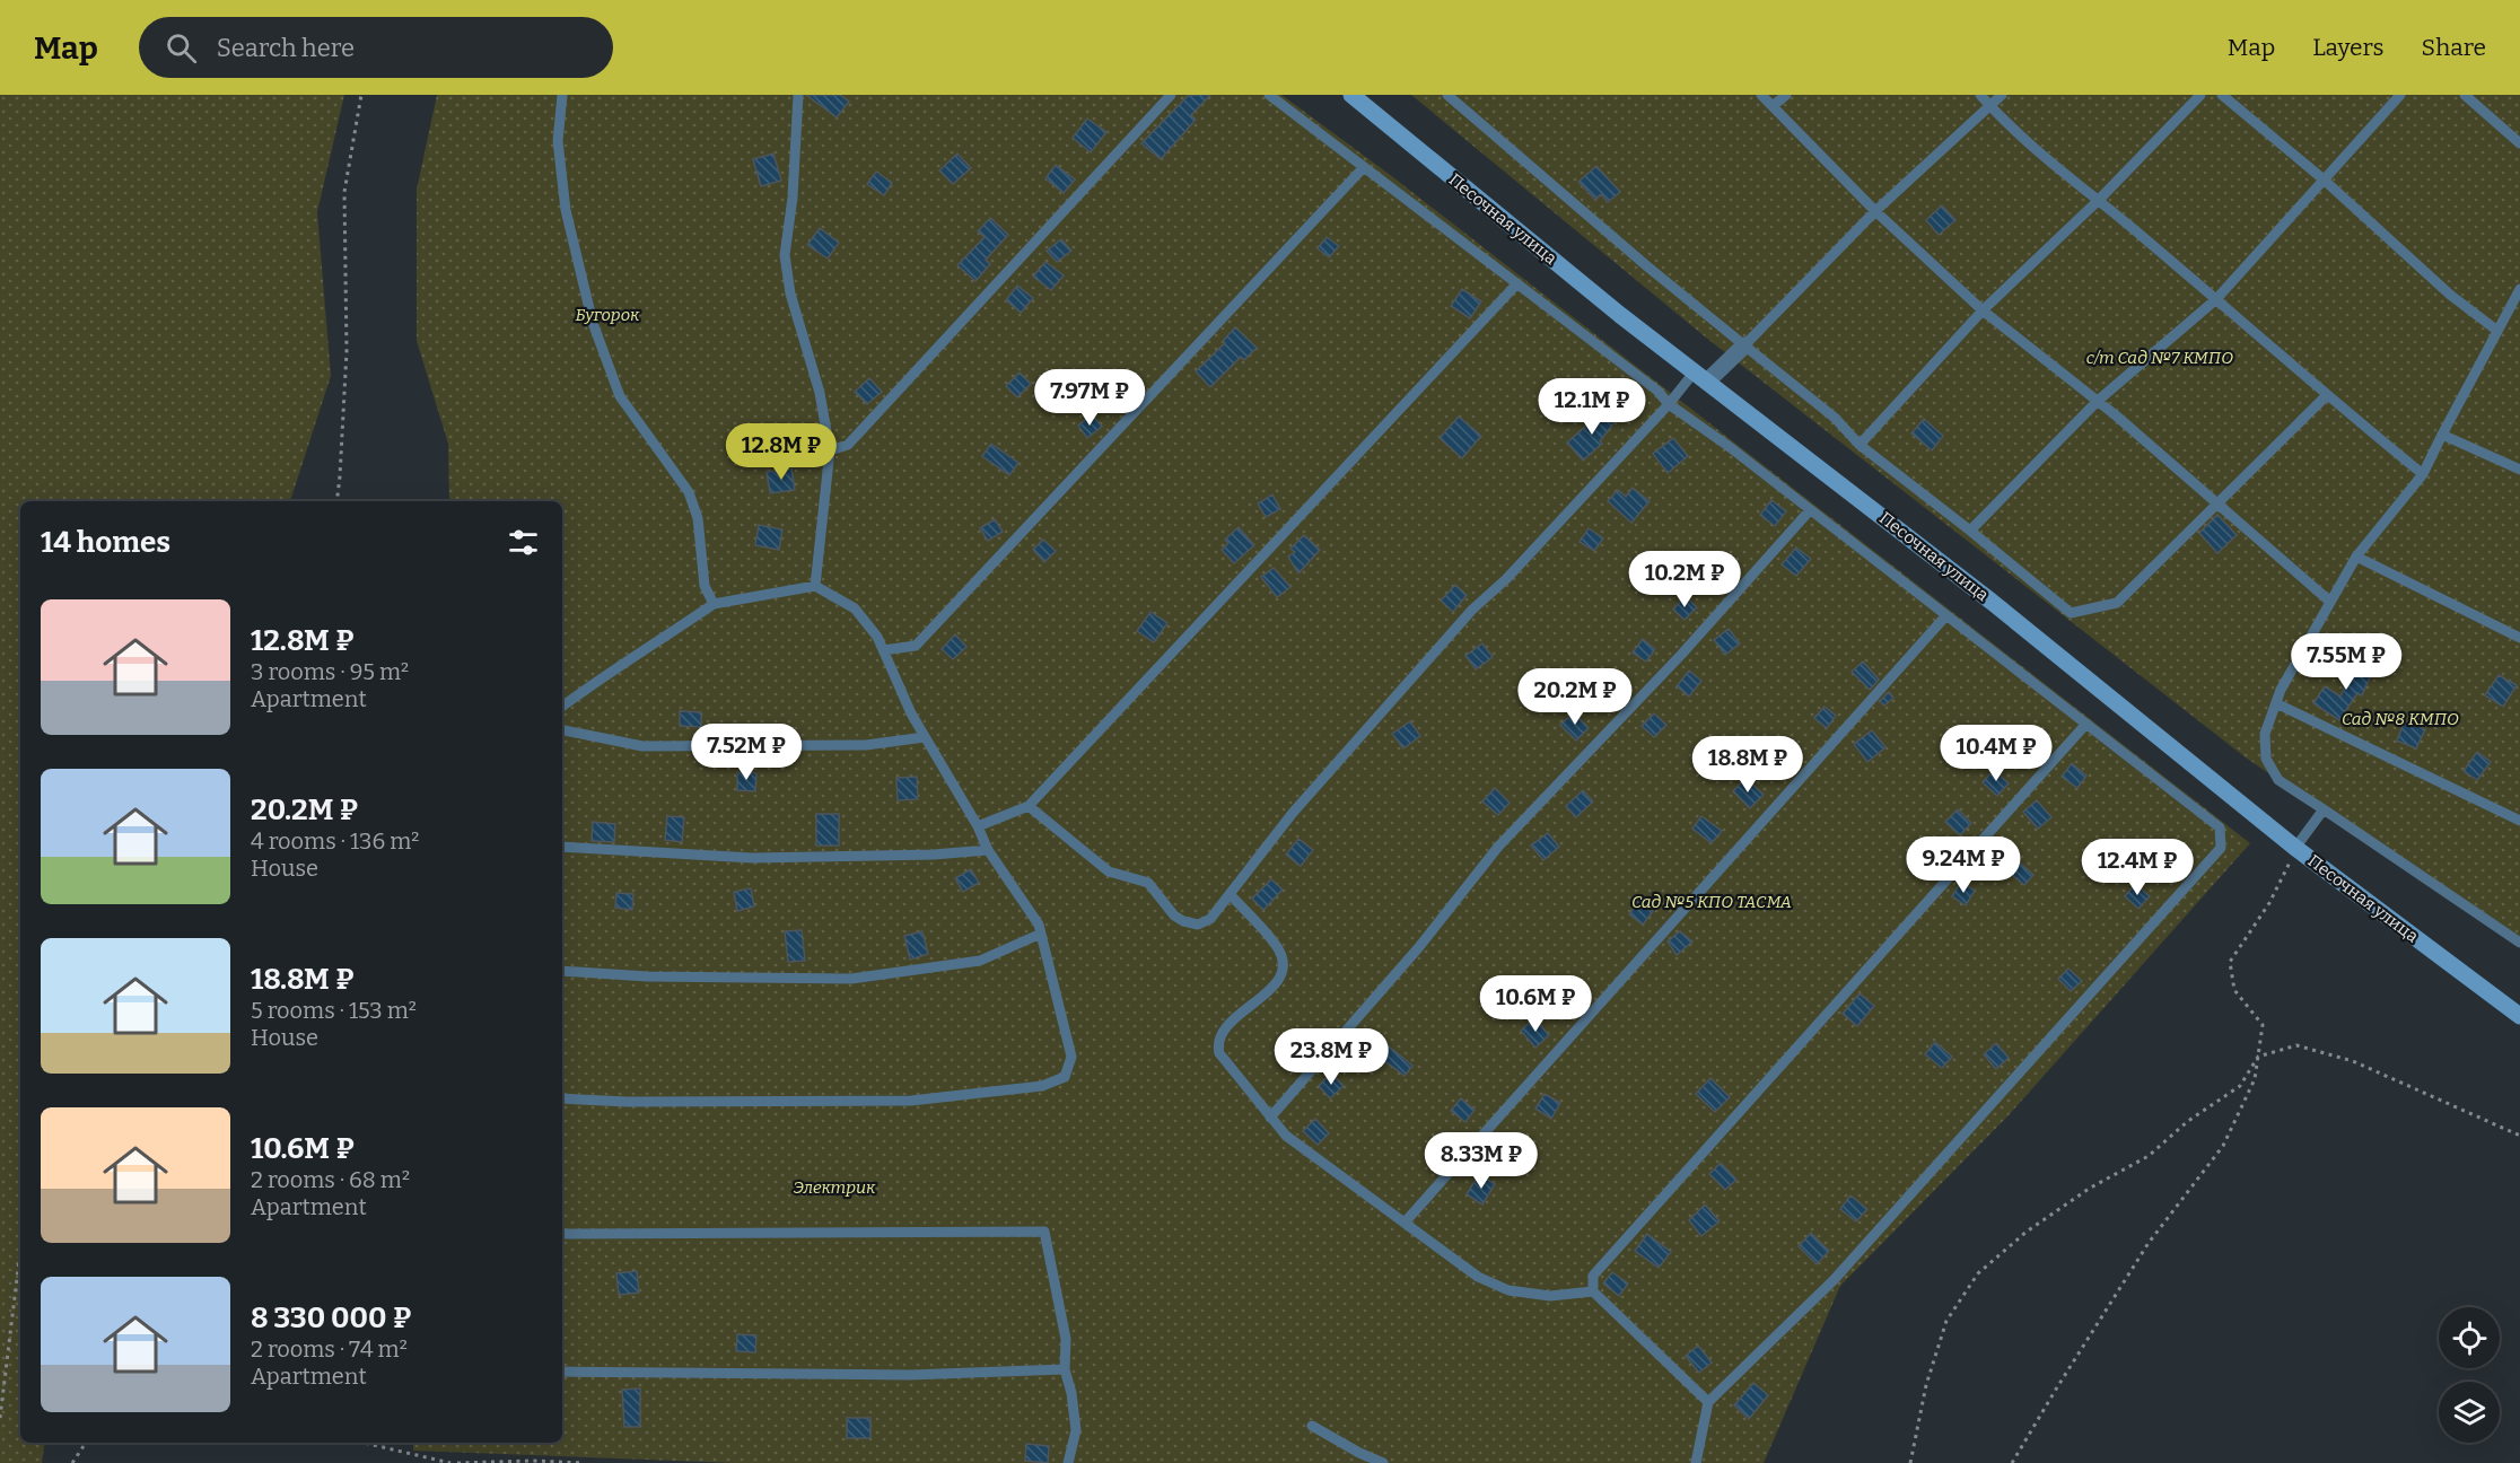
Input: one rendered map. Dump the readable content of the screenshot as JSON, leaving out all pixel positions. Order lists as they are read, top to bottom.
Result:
{
  "streets": {
    "main road": ["Песочная улица"]
  },
  "parks": [
    "Бугорок",
    "с/т Сад №7 КМПО",
    "Сад №8 КМПО",
    "Сад №5 КПО ТАСМА",
    "Электрик"
  ],
  "page": {
    "header": "Map",
    "search": "Search here",
    "nav": ["Map", "Layers", "Share"],
    "price": [
      "7.97M ₽",
      "12.1M ₽",
      "12.8M ₽",
      "10.2M ₽",
      "7.55M ₽",
      "20.2M ₽",
      "7.52M ₽",
      "10.4M ₽",
      "18.8M ₽",
      "9.24M ₽",
      "12.4M ₽",
      "10.6M ₽",
      "23.8M ₽",
      "8.33M ₽"
    ],
    "heading": "14 homes",
    "list": [
      {
        "name": "12.8M ₽",
        "note": "3 rooms · 95 m² · Apartment"
      },
      {
        "name": "20.2M ₽",
        "note": "4 rooms · 136 m² · House"
      },
      {
        "name": "18.8M ₽",
        "note": "5 rooms · 153 m² · House"
      },
      {
        "name": "10.6M ₽",
        "note": "2 rooms · 68 m² · Apartment"
      },
      {
        "name": "8 330 000 ₽",
        "note": "2 rooms · 74 m² · Apartment"
      }
    ]
  }
}
